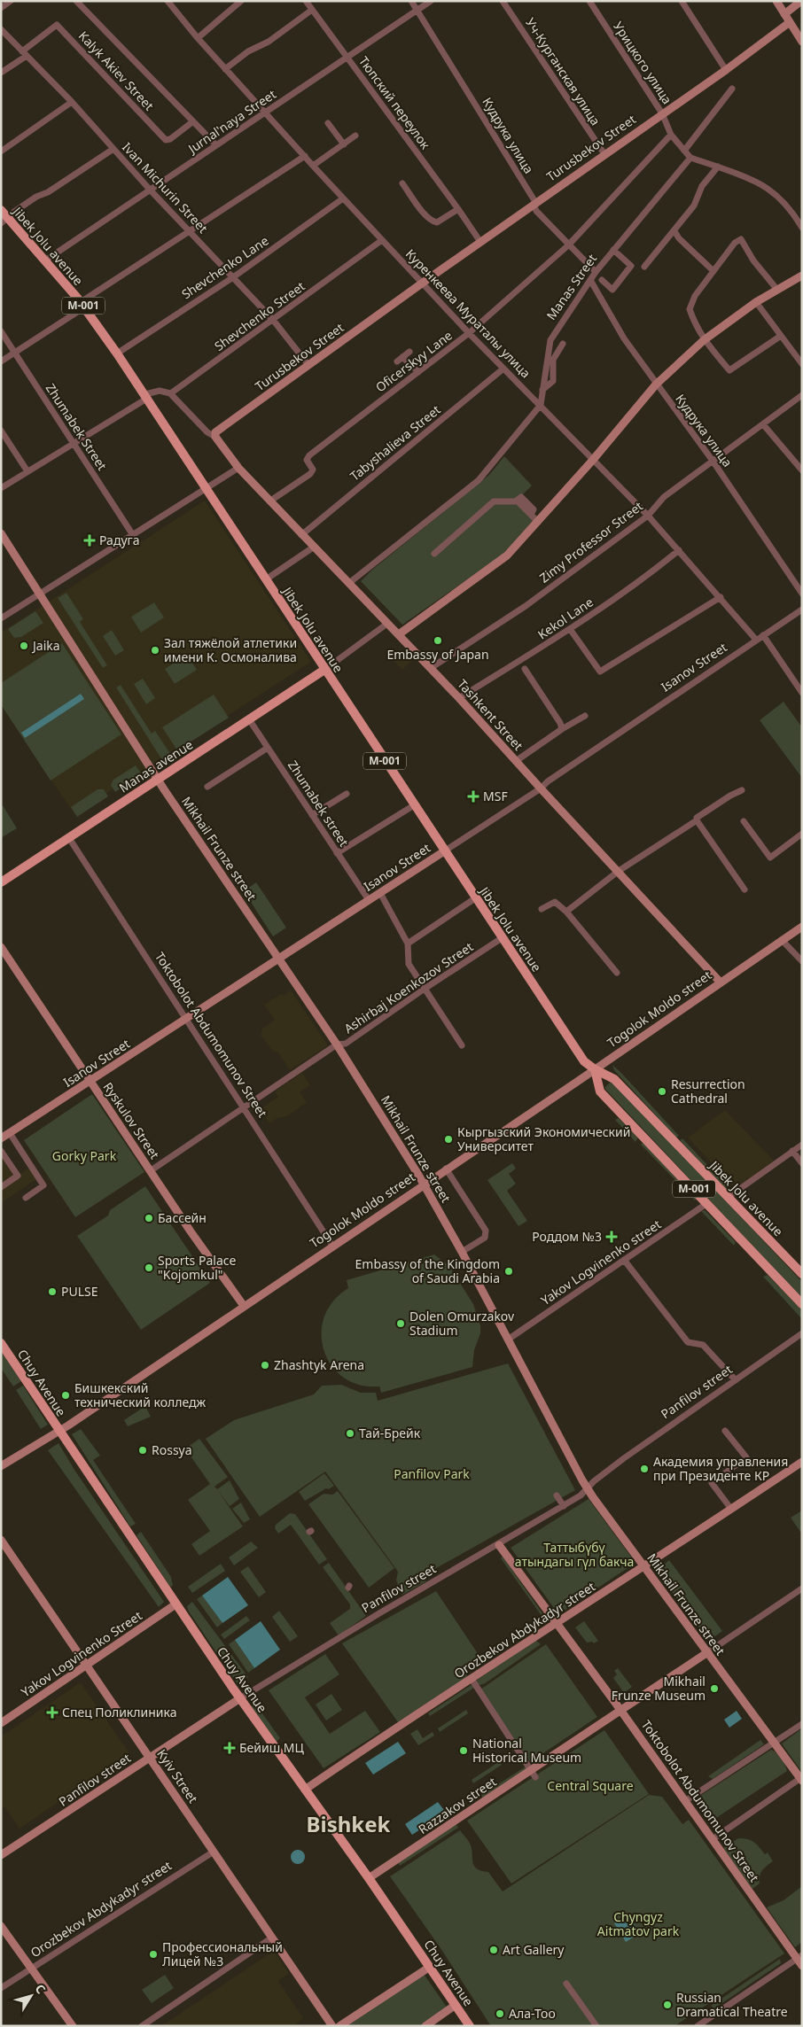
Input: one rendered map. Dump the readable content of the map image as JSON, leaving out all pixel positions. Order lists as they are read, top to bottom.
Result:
{
  "streets": {
    "main road": [
      "Jibek Jolu avenue",
      "М-001",
      "Manas avenue",
      "Chuy Avenue"
    ],
    "street": [
      "Урицкого улица",
      "Kalyk Akiev Street",
      "Уч-Курганская улица",
      "Тюпский переулок",
      "Jurnal'naya Street",
      "Кудрука улица",
      "Turusbekov Street",
      "Ivan Michurin Street",
      "Shevchenko Lane",
      "Manas Street",
      "Куренкеева Мураталы улица",
      "Shevchenko Street",
      "Oficerskyy Lane",
      "Zhumabek Street",
      "Tabyshalieva Street",
      "Zimy Professor Street",
      "Kekol Lane",
      "Isanov Street",
      "Tashkent Street",
      "Zhumabek street",
      "Mikhail Frunze street",
      "Ashirbaj Koenkozov Street",
      "Togolok Moldo street",
      "Toktobolot Abdumomunov Street",
      "Ryskulov Street",
      "Yakov Logvinenko street",
      "Panfilov street",
      "Orozbekov Abdykadyr street",
      "Yakov Logvinenko Street",
      "Kyiv Street",
      "Razzakov street"
    ]
  },
  "crossings": [
    ["Урицкого улица", "Turusbekov Street"],
    ["Kalyk Akiev Street", "Ivan Michurin Street"],
    ["Уч-Курганская улица", "Turusbekov Street"],
    ["Тюпский переулок", "Jurnal'naya Street"],
    ["Тюпский переулок", "Turusbekov Street"],
    ["Jurnal'naya Street", "Кудрука улица"],
    ["Jurnal'naya Street", "Ivan Michurin Street"],
    ["Jurnal'naya Street", "Jibek Jolu avenue"],
    ["Jurnal'naya Street", "Куренкеева Мураталы улица"],
    ["Кудрука улица", "Turusbekov Street"],
    ["Кудрука улица", "Manas Street"],
    ["Кудрука улица", "Oficerskyy Lane"],
    ["Кудрука улица", "Zimy Professor Street"],
    ["Turusbekov Street", "Ivan Michurin Street"],
    ["Turusbekov Street", "Куренкеева Мураталы улица"],
    ["Ivan Michurin Street", "Shevchenko Lane"],
    ["Ivan Michurin Street", "Shevchenko Street"],
    ["Jibek Jolu avenue", "Shevchenko Lane"],
    ["Jibek Jolu avenue", "М-001"],
    ["Jibek Jolu avenue", "Isanov Street"],
    ["Jibek Jolu avenue", "Manas avenue"],
    ["Jibek Jolu avenue", "Ashirbaj Koenkozov Street"],
    ["Jibek Jolu avenue", "Togolok Moldo street"],
    ["Shevchenko Lane", "Куренкеева Мураталы улица"],
    ["Manas Street", "Куренкеева Мураталы улица"],
    ["М-001", "Togolok Moldo street"],
    ["М-001", "Yakov Logvinenko street"],
    ["Куренкеева Мураталы улица", "Shevchenko Street"],
    ["Куренкеева Мураталы улица", "Oficerskyy Lane"],
    ["Куренкеева Мураталы улица", "Tabyshalieva Street"],
    ["Куренкеева Мураталы улица", "Zimy Professor Street"],
    ["Куренкеева Мураталы улица", "Kekol Lane"],
    ["Куренкеева Мураталы улица", "Isanov Street"],
    ["Oficerskyy Lane", "Tashkent Street"],
    ["Tabyshalieva Street", "Tashkent Street"],
    ["Zimy Professor Street", "Tashkent Street"],
    ["Kekol Lane", "Tashkent Street"],
    ["Isanov Street", "Tashkent Street"],
    ["Isanov Street", "Zhumabek street"],
    ["Isanov Street", "Mikhail Frunze street"],
    ["Isanov Street", "Toktobolot Abdumomunov Street"],
    ["Isanov Street", "Ryskulov Street"],
    ["Tashkent Street", "Togolok Moldo street"],
    ["Manas avenue", "Zhumabek street"],
    ["Manas avenue", "Mikhail Frunze street"],
    ["Manas avenue", "Toktobolot Abdumomunov Street"],
    ["Mikhail Frunze street", "Ashirbaj Koenkozov Street"],
    ["Mikhail Frunze street", "Togolok Moldo street"],
    ["Mikhail Frunze street", "Yakov Logvinenko street"],
    ["Mikhail Frunze street", "Panfilov street"],
    ["Mikhail Frunze street", "Orozbekov Abdykadyr street"],
    ["Mikhail Frunze street", "Razzakov street"],
    ["Ashirbaj Koenkozov Street", "Toktobolot Abdumomunov Street"],
    ["Ashirbaj Koenkozov Street", "Ryskulov Street"],
    ["Togolok Moldo street", "Toktobolot Abdumomunov Street"],
    ["Togolok Moldo street", "Ryskulov Street"],
    ["Togolok Moldo street", "Chuy Avenue"],
    ["Toktobolot Abdumomunov Street", "Panfilov street"],
    ["Toktobolot Abdumomunov Street", "Orozbekov Abdykadyr street"],
    ["Toktobolot Abdumomunov Street", "Razzakov street"],
    ["Chuy Avenue", "Panfilov street"],
    ["Chuy Avenue", "Orozbekov Abdykadyr street"],
    ["Chuy Avenue", "Yakov Logvinenko Street"],
    ["Chuy Avenue", "Razzakov street"],
    ["Panfilov street", "Kyiv Street"],
    ["Orozbekov Abdykadyr street", "Kyiv Street"],
    ["Yakov Logvinenko Street", "Kyiv Street"]
  ],
  "districts": ["Bishkek"],
  "parks": [
    "Gorky Park",
    "Panfilov Park",
    "Таттыбүбү атындагы гүл бакча",
    "Central Square",
    "Chyngyz Aitmatov park"
  ],
  "places": {
    "health": [
      "Радуга",
      "MSF",
      "Роддом №3",
      "Спец Поликлиника",
      "Бейиш МЦ"
    ],
    "other": [
      "Embassy of Japan",
      "Jaika",
      "Зал тяжёлой атлетики имени К. Осмоналива",
      "Resurrection Cathedral",
      "Кыргызский Экономический Университет",
      "Бассейн",
      "Sports Palace \"Kojomkul\"",
      "Embassy of the Kingdom of Saudi Arabia",
      "PULSE",
      "Dolen Omurzakov Stadium",
      "Zhashtyk Arena",
      "Бишкекский технический колледж",
      "Тай-Брейк",
      "Rossya",
      "Академия управления при Президенте КР",
      "Mikhail Frunze Museum",
      "National Historical Museum",
      "Art Gallery",
      "Профессиональный Лицей №3",
      "Russian Dramatical Theatre",
      "Ала-Тоо"
    ]
  },
  "north": "top right"
}
